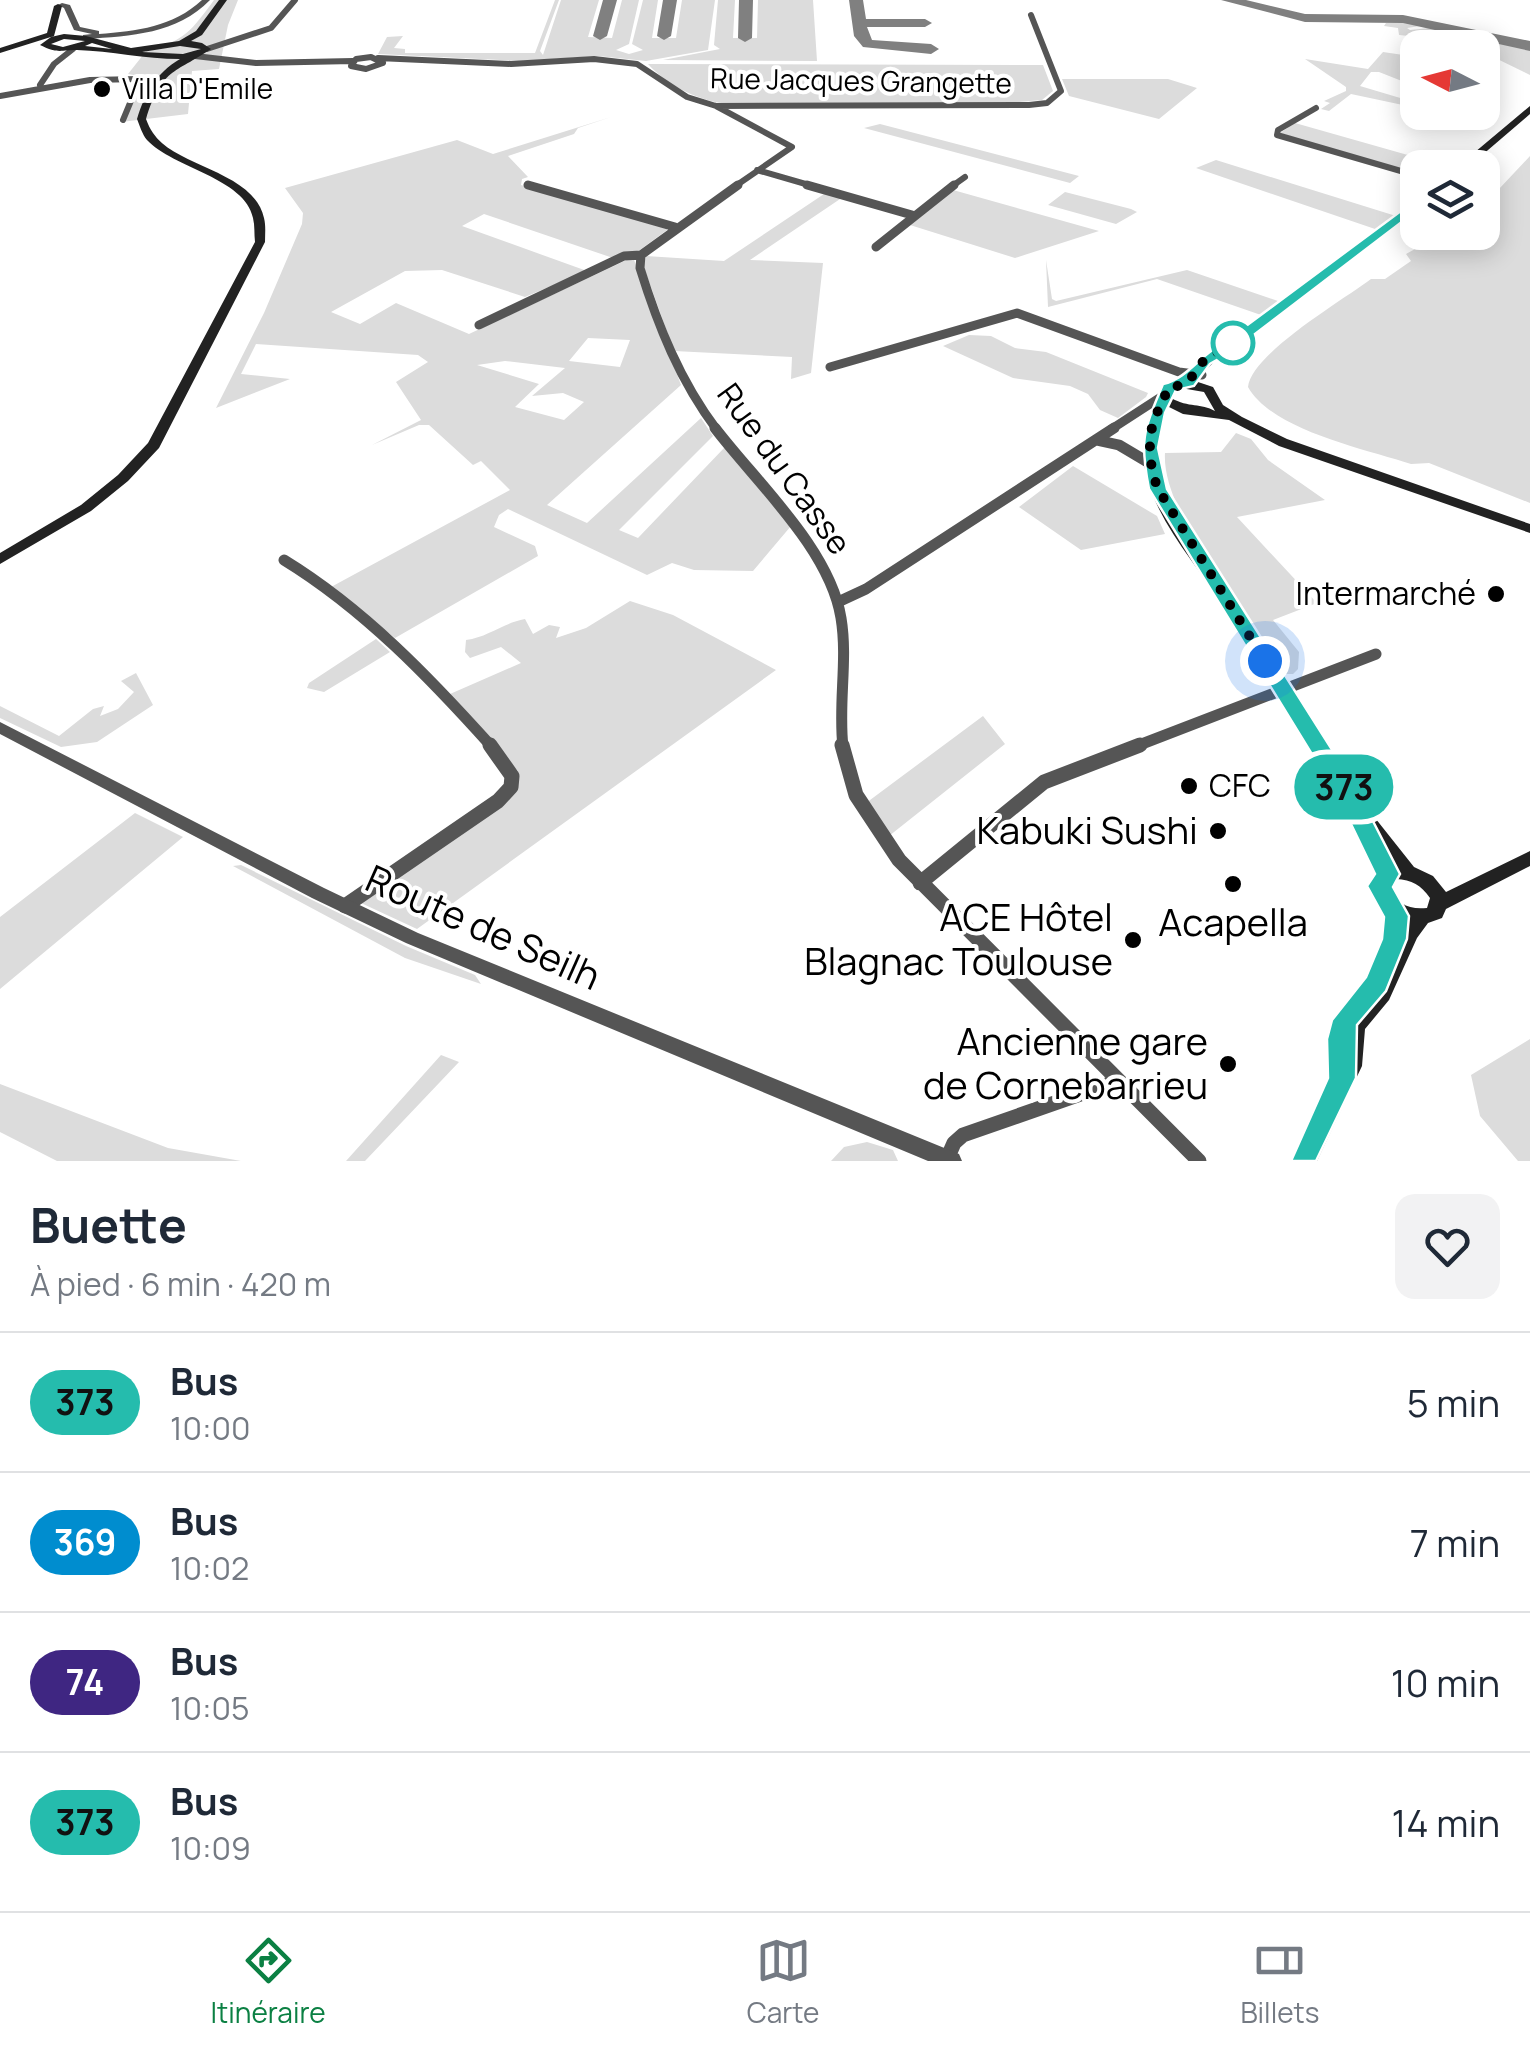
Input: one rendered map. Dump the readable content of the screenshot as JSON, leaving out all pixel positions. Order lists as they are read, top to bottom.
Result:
{
  "streets": {
    "street": ["Rue Jacques Grangette", "Rue du Casse", "Route de Seilh"]
  },
  "places": [
    "Villa D'Emile",
    "Intermarché",
    "CFC",
    "Kabuki Sushi",
    "Acapella",
    "ACE Hôtel Blagnac Toulouse",
    "Ancienne gare de Cornebarrieu"
  ],
  "lines": ["bus line 373"],
  "north": "left",
  "page": {
    "on_map": "373",
    "heading": ["Buette", "À pied · 6 min · 420 m"],
    "list": [
      {
        "mark": "373",
        "name": "Bus",
        "note": "10:00",
        "value": "5 min"
      },
      {
        "mark": "369",
        "name": "Bus",
        "note": "10:02",
        "value": "7 min"
      },
      {
        "mark": "74",
        "name": "Bus",
        "note": "10:05",
        "value": "10 min"
      },
      {
        "mark": "373",
        "name": "Bus",
        "note": "10:09",
        "value": "14 min"
      }
    ],
    "tabs": ["Itinéraire", "Carte", "Billets"]
  }
}
